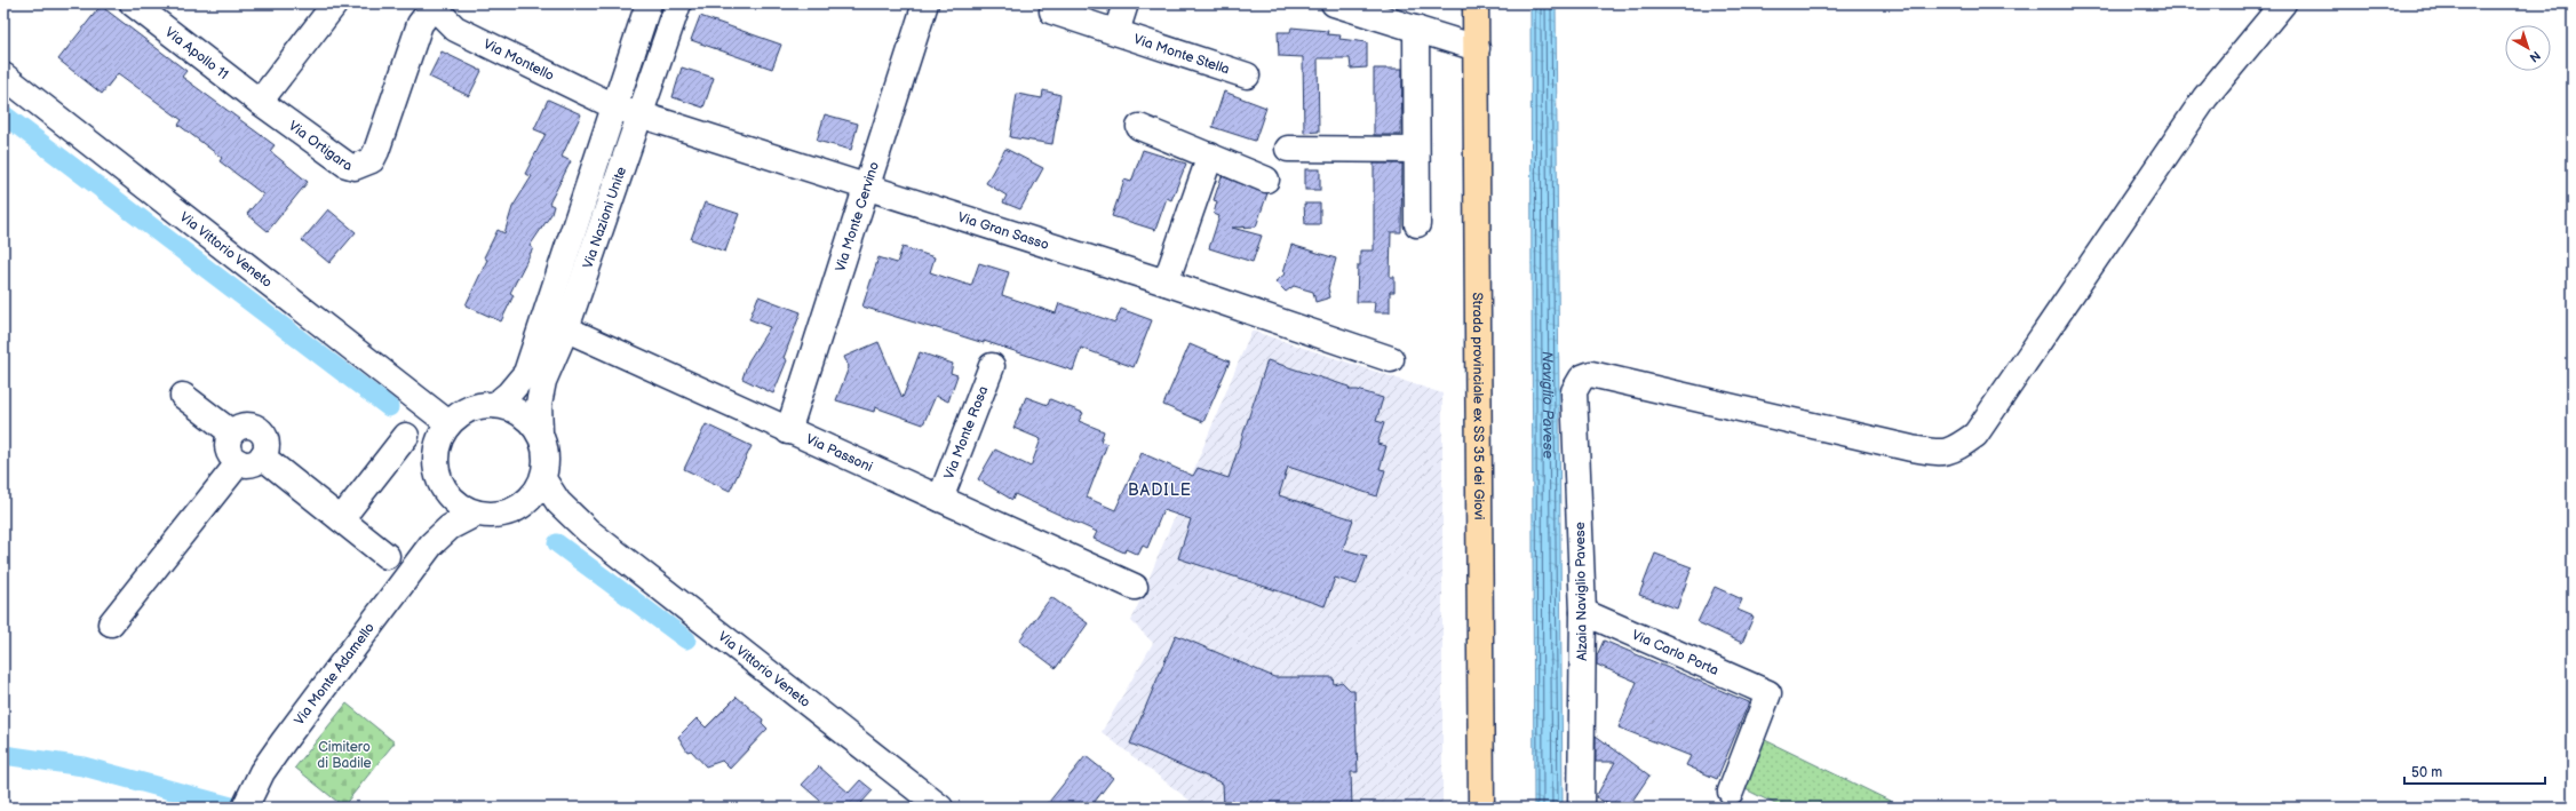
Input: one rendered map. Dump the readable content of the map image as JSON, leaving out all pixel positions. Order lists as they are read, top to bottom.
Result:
{
  "streets": {
    "main road": ["Strada provinciale ex SS 35 dei Giovi"],
    "street": [
      "Via Apollo 11",
      "Via Monte Stella",
      "Via Montello",
      "Via Ortigara",
      "Via Nazioni Unite",
      "Via Monte Cervino",
      "Via Gran Sasso",
      "Via Vittorio Veneto",
      "Via Monte Rosa",
      "Via Passoni",
      "Alzaia Naviglio Pavese",
      "Via Carlo Porta",
      "Via Monte Adamello"
    ]
  },
  "crossings": [
    ["Via Apollo 11", "Via Ortigara"],
    ["Via Montello", "Via Ortigara"],
    ["Via Montello", "Via Nazioni Unite"],
    ["Via Montello", "Via Gran Sasso"],
    ["Via Nazioni Unite", "Via Gran Sasso"],
    ["Via Nazioni Unite", "Via Vittorio Veneto"],
    ["Via Nazioni Unite", "Via Passoni"],
    ["Via Nazioni Unite", "Via Monte Adamello"],
    ["Via Monte Cervino", "Via Gran Sasso"],
    ["Via Monte Cervino", "Via Passoni"],
    ["Via Vittorio Veneto", "Via Monte Adamello"],
    ["Via Monte Rosa", "Via Passoni"],
    ["Alzaia Naviglio Pavese", "Via Carlo Porta"]
  ],
  "districts": ["BADILE"],
  "water": ["Naviglio Pavese"],
  "parks": ["Cimitero di Badile"],
  "scale_bar": "50 m",
  "north": "bottom right"
}
